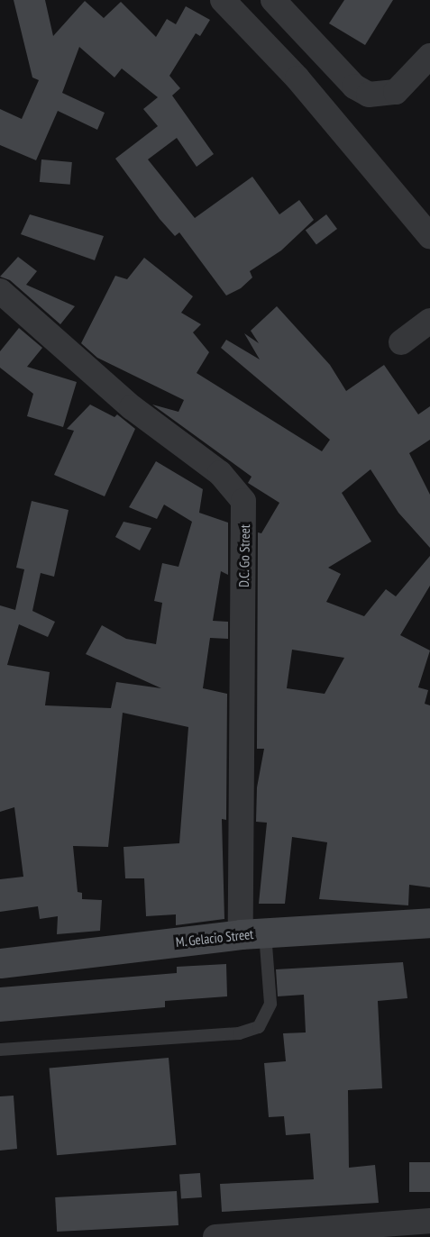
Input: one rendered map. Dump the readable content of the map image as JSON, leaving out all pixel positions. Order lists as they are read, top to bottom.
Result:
{
  "streets": {
    "street": ["D.C. Go Street", "M. Gelacio Street"]
  },
  "crossings": [
    ["D.C. Go Street", "M. Gelacio Street"]
  ]
}
